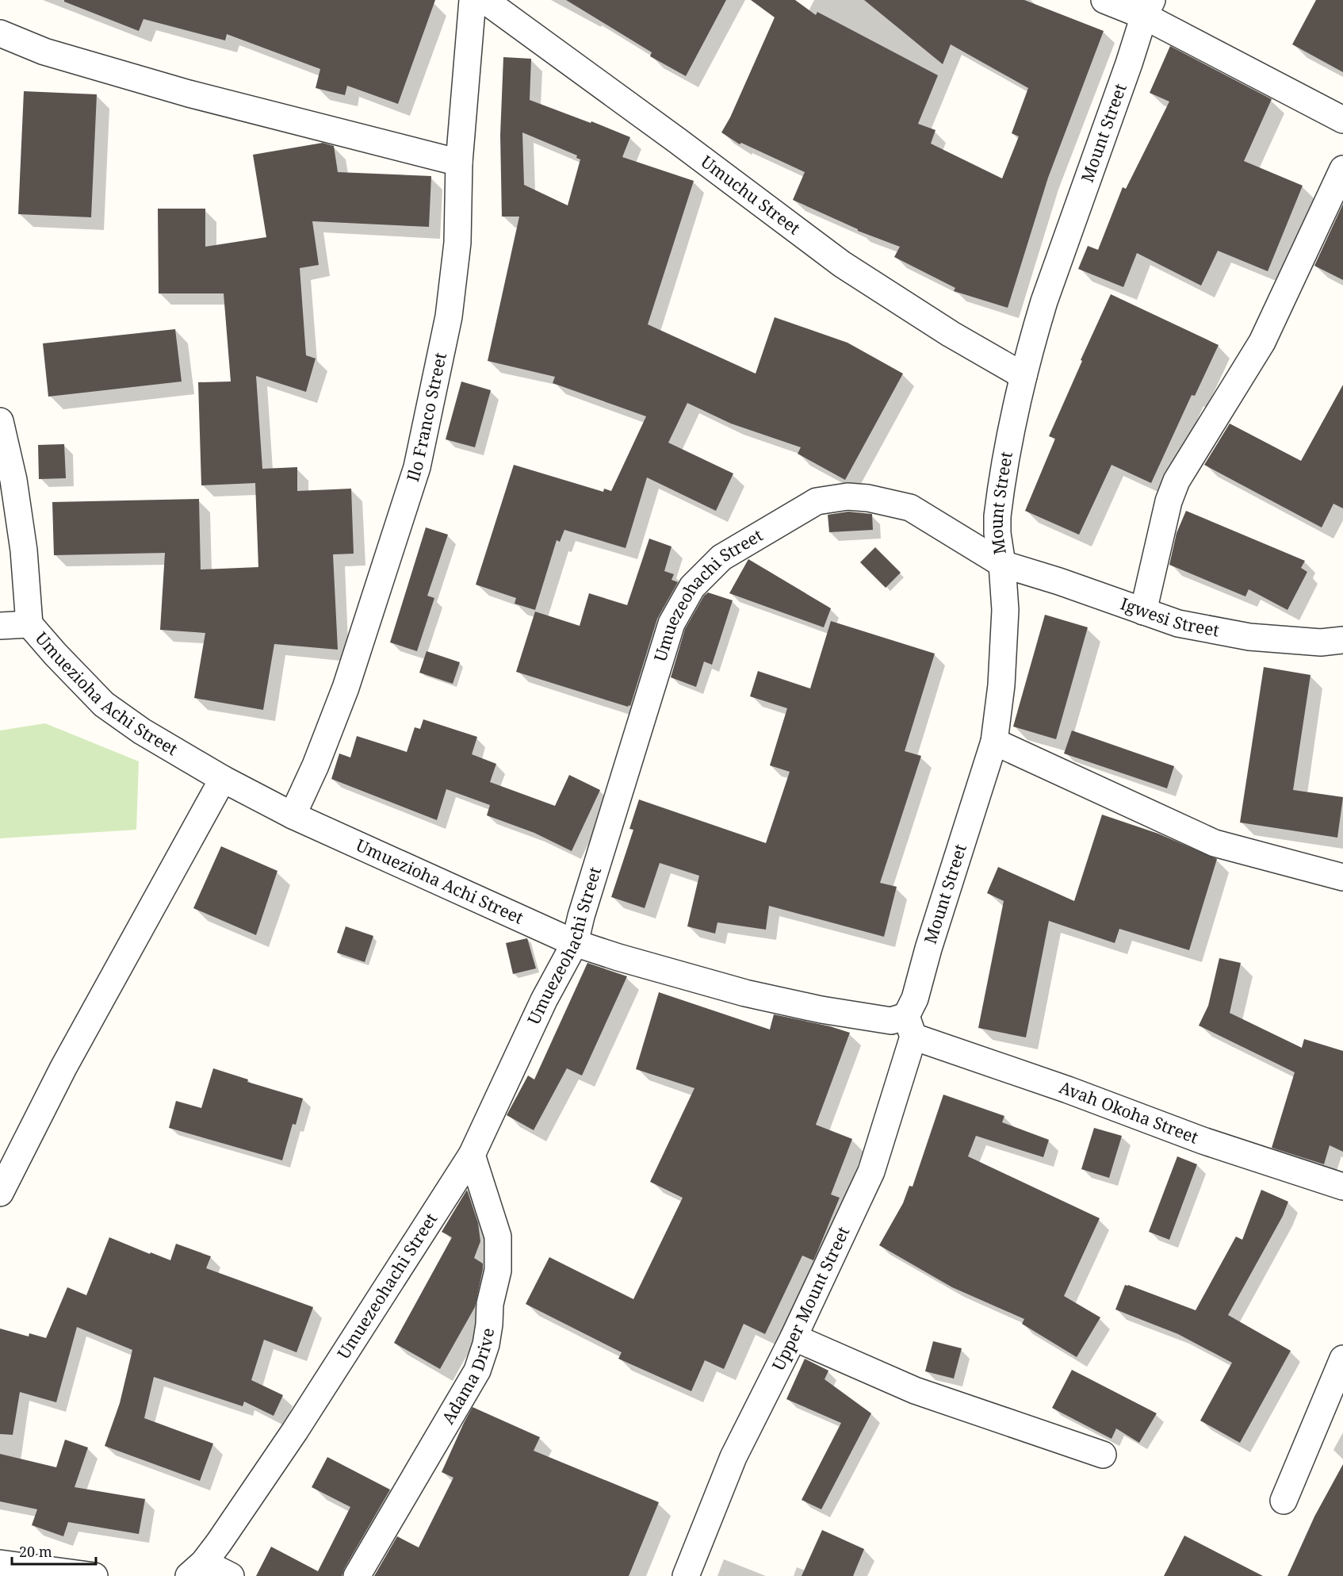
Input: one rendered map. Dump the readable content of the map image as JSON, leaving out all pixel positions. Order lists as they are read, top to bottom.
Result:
{
  "streets": {
    "street": [
      "Mount Street",
      "Umuchu Street",
      "Ilo Franco Street",
      "Umuezeohachi Street",
      "Igwesi Street",
      "Umuezioha Achi Street",
      "Avah Okoha Street",
      "Upper Mount Street",
      "Adama Drive"
    ]
  },
  "crossings": [
    ["Mount Street", "Umuchu Street"],
    ["Mount Street", "Umuezeohachi Street"],
    ["Mount Street", "Igwesi Street"],
    ["Mount Street", "Umuezioha Achi Street"],
    ["Mount Street", "Avah Okoha Street"],
    ["Mount Street", "Upper Mount Street"],
    ["Ilo Franco Street", "Umuezioha Achi Street"],
    ["Umuezeohachi Street", "Igwesi Street"],
    ["Umuezeohachi Street", "Umuezioha Achi Street"],
    ["Umuezeohachi Street", "Adama Drive"],
    ["Umuezioha Achi Street", "Avah Okoha Street"],
    ["Umuezioha Achi Street", "Upper Mount Street"],
    ["Avah Okoha Street", "Upper Mount Street"]
  ],
  "scale_bar": "20 m"
}
